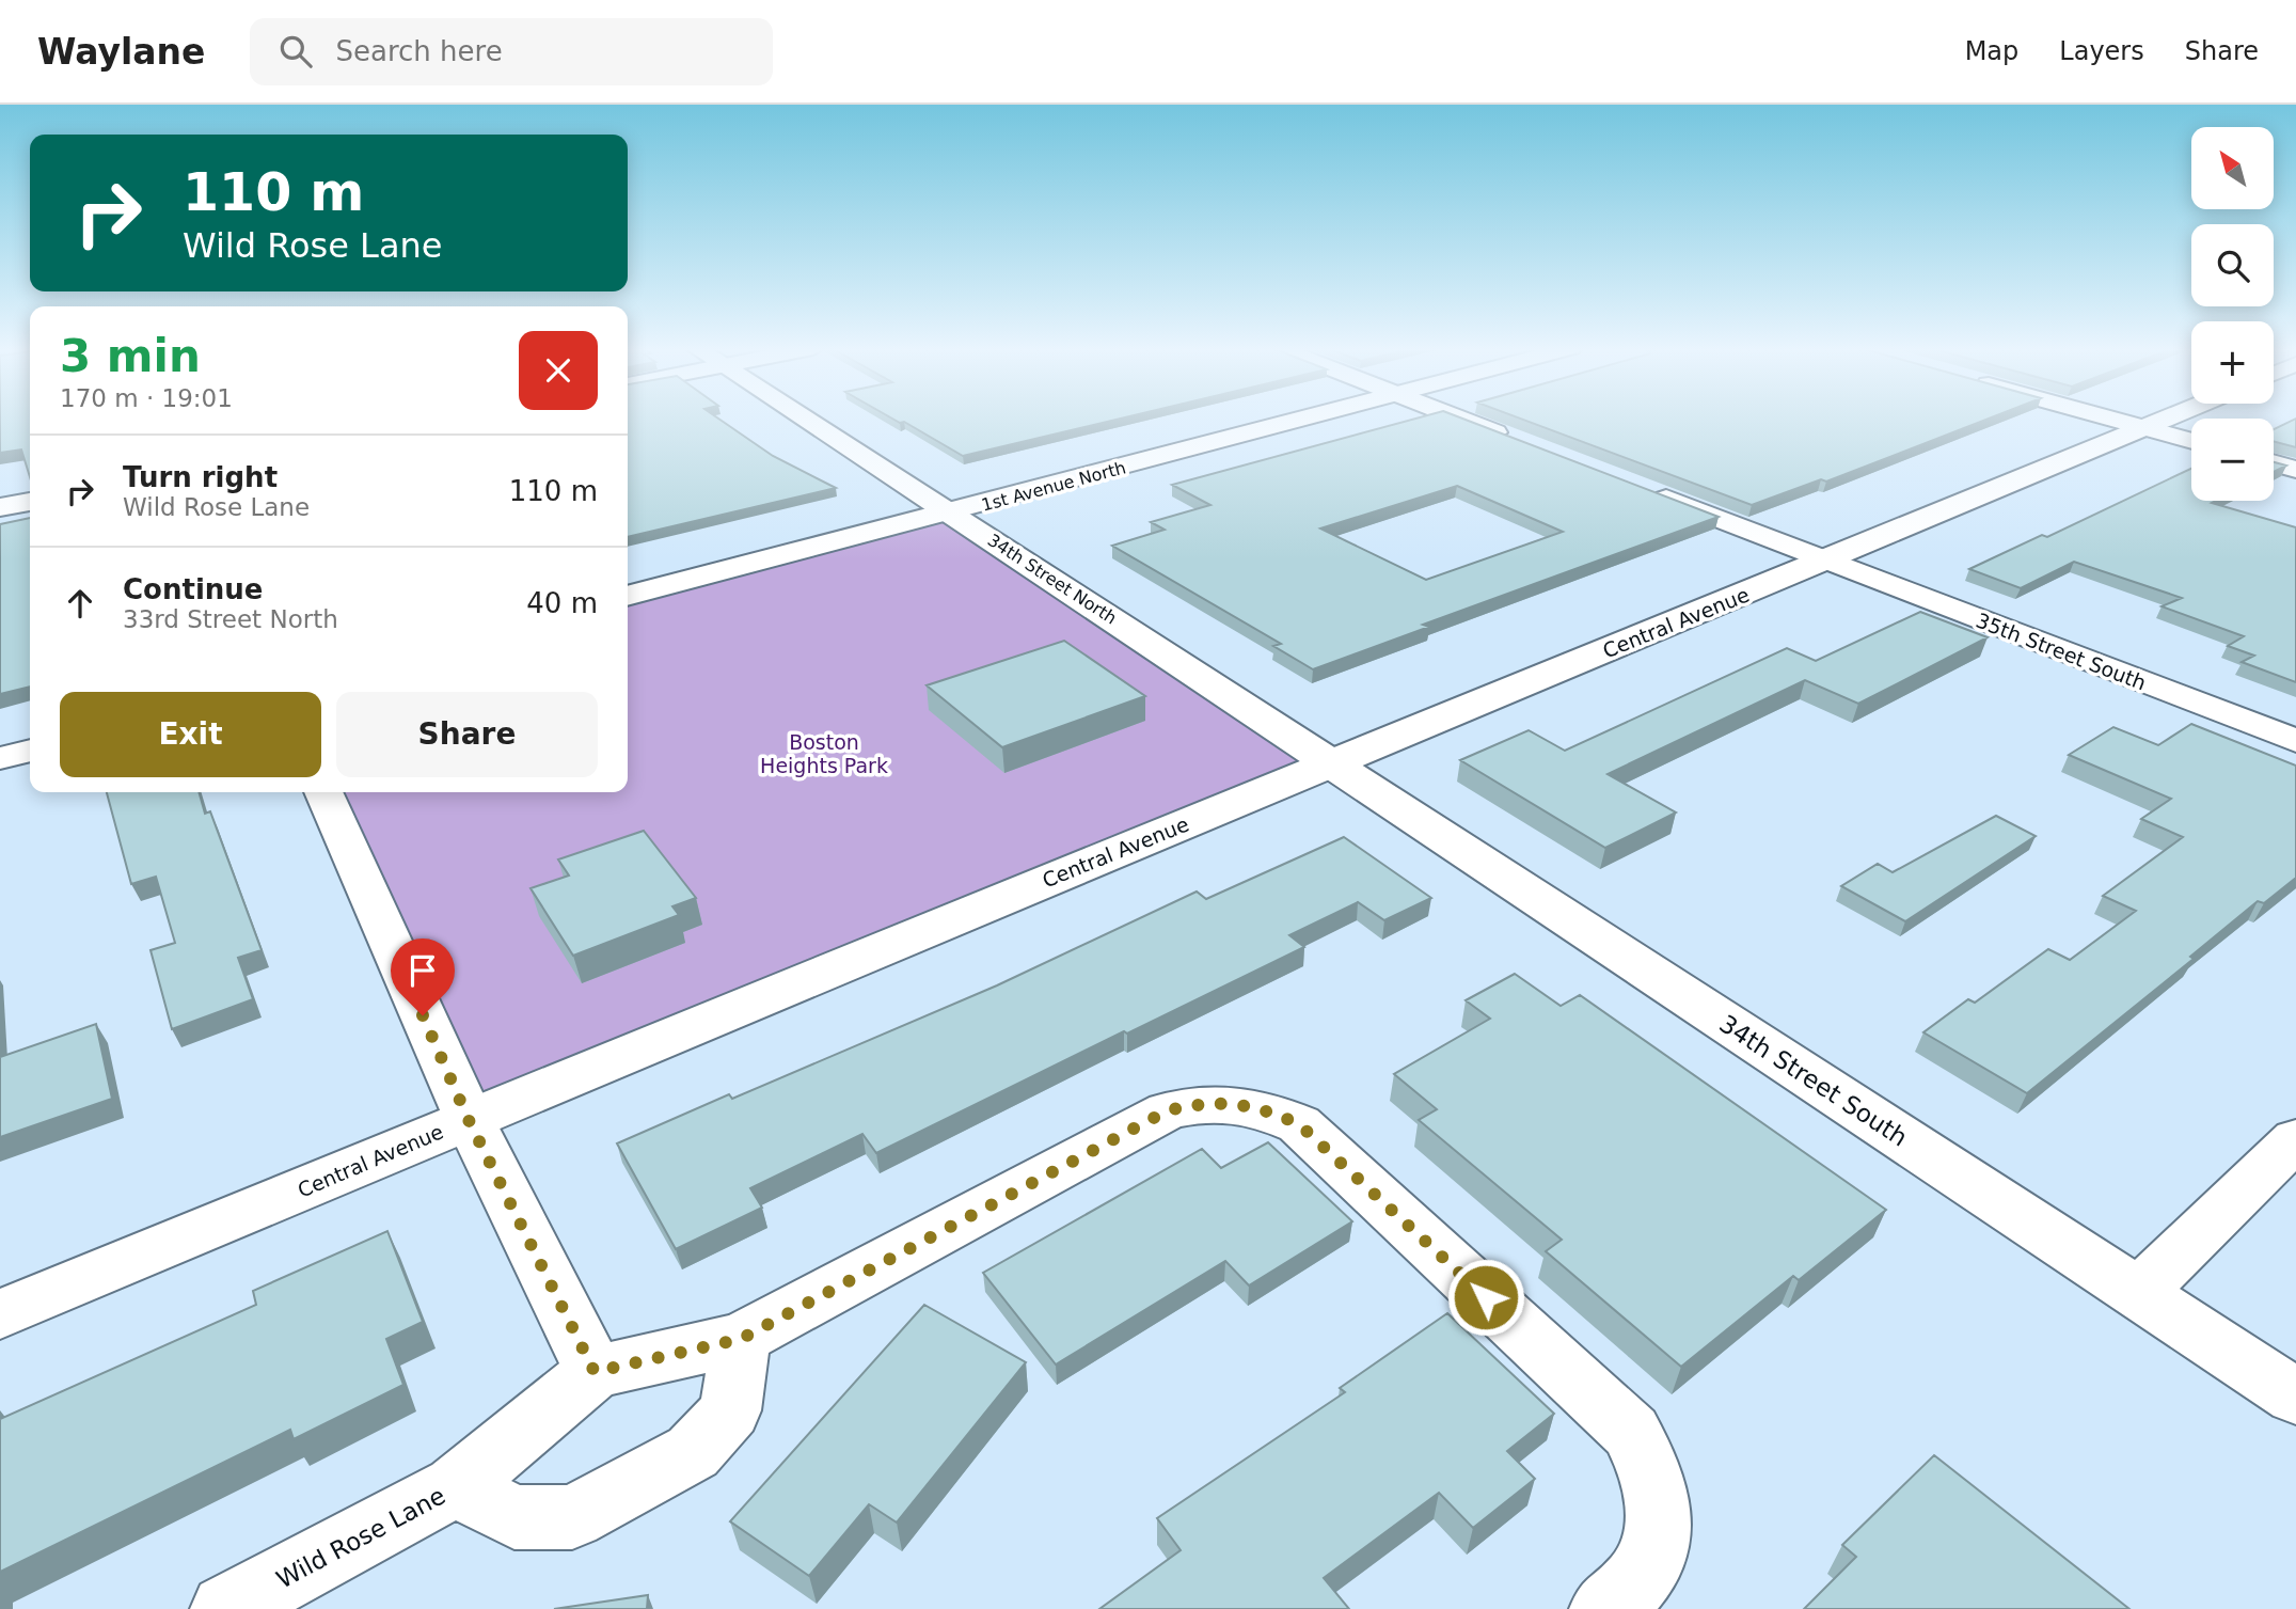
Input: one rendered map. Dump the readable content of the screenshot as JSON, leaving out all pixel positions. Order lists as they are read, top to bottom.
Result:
{
  "streets": {
    "street": [
      "1st Avenue North",
      "34th Street North",
      "Central Avenue",
      "35th Street South",
      "34th Street South",
      "Wild Rose Lane"
    ]
  },
  "crossings": [
    ["1st Avenue North", "34th Street North"],
    ["34th Street North", "Central Avenue"],
    ["34th Street North", "34th Street South"],
    ["Central Avenue", "35th Street South"],
    ["Central Avenue", "34th Street South"]
  ],
  "parks": ["Boston Heights Park"],
  "north": "top left",
  "page": {
    "header": "Waylane",
    "search": "Search here",
    "nav": ["Map", "Layers", "Share"],
    "map_buttons": ["+", "−"],
    "turn": ["110 m", "Wild Rose Lane"],
    "heading": ["3 min", "170 m · 19:01"],
    "list": [
      {
        "name": "Turn right",
        "note": "Wild Rose Lane",
        "value": "110 m"
      },
      {
        "name": "Continue",
        "note": "33rd Street North",
        "value": "40 m"
      }
    ],
    "buttons": ["Exit", "Share"]
  }
}
